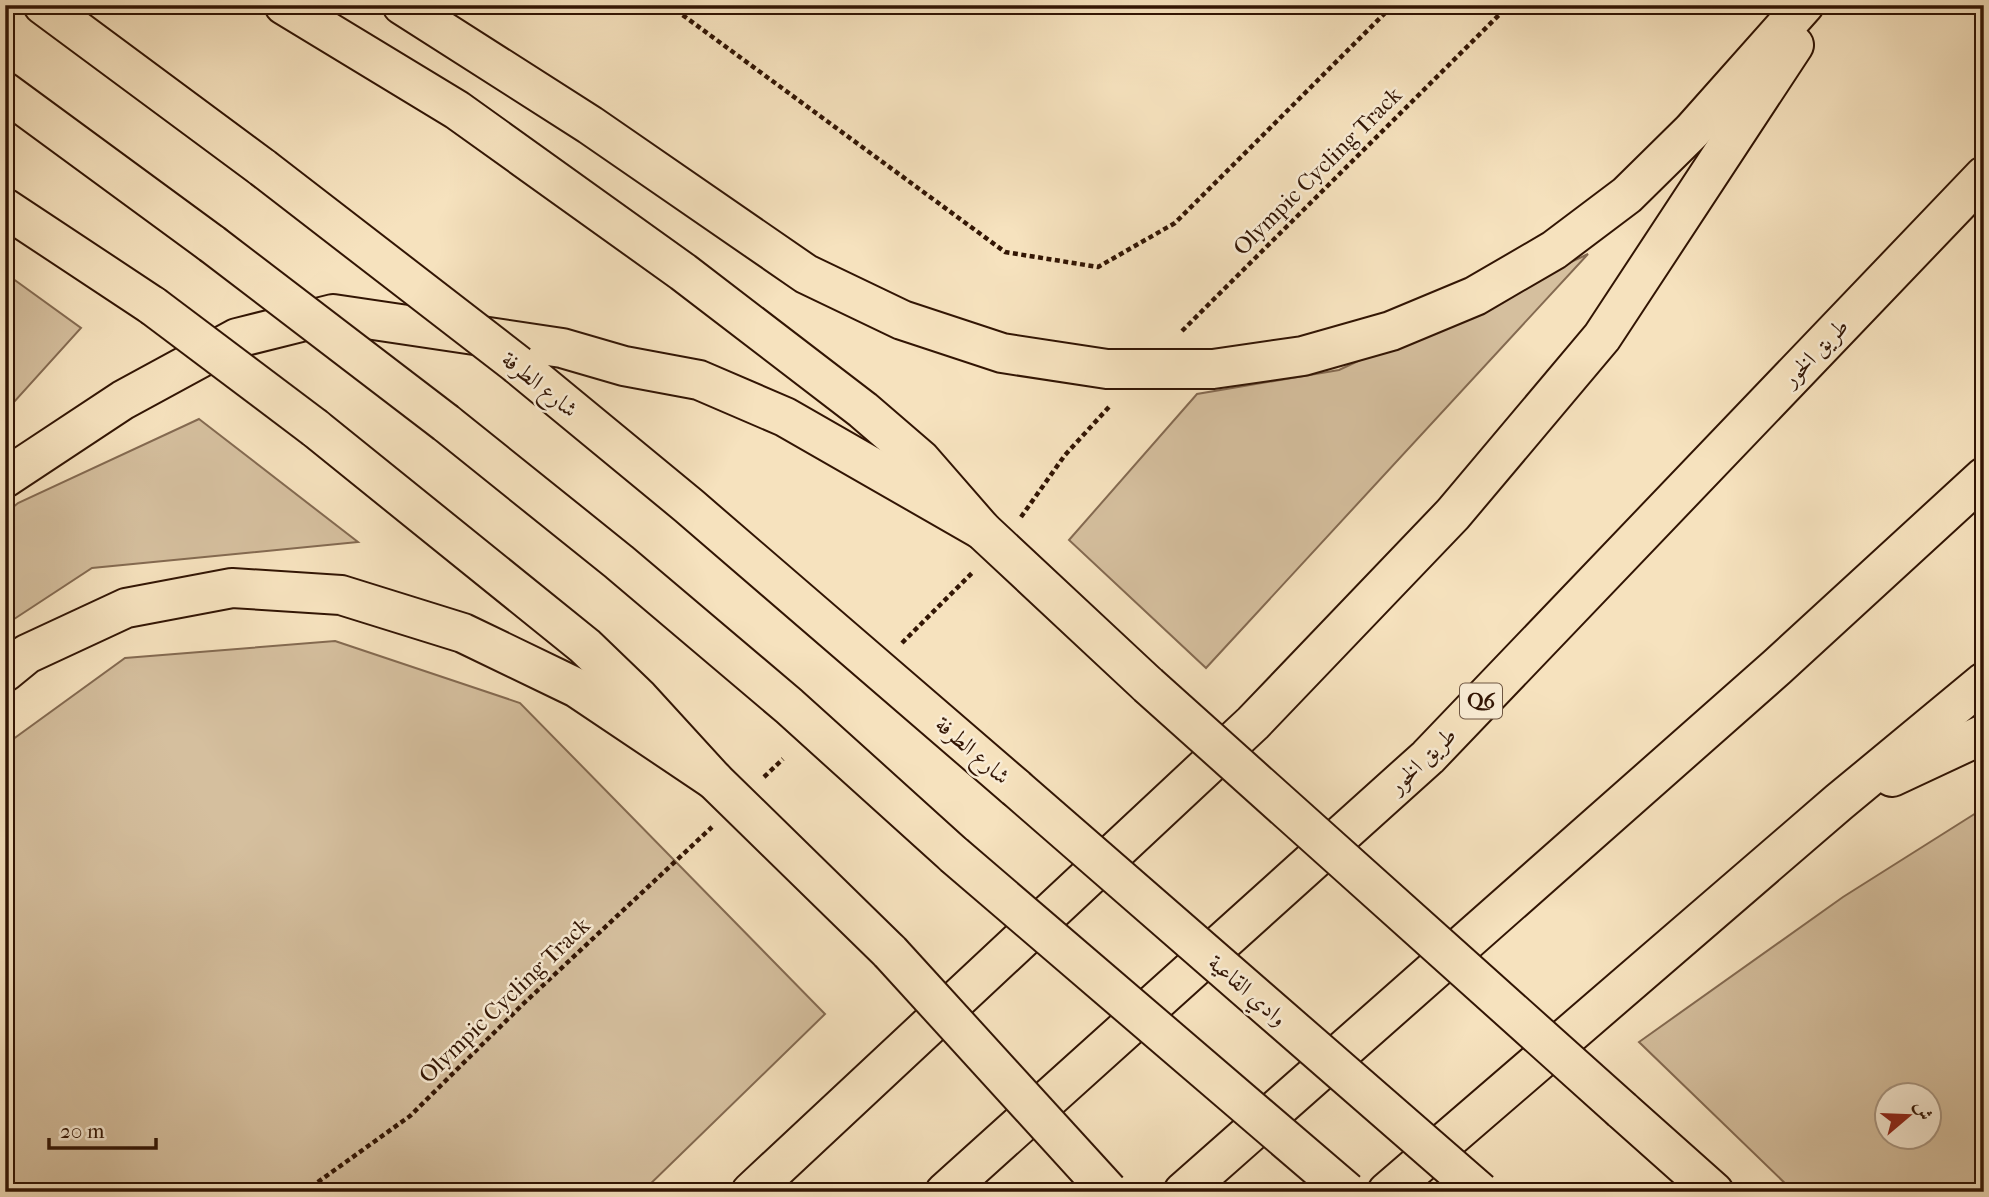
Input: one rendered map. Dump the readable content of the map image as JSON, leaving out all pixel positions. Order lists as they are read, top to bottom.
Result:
{
  "streets": {
    "main road": [
      "طريق الخور",
      "شارع الطرفة",
      "Q6",
      "وادي القاعية"
    ],
    "path": ["Olympic Cycling Track"]
  },
  "crossings": [
    ["شارع الطرفة", "وادي القاعية"]
  ],
  "scale_bar": "20 m",
  "north": "right"
}
